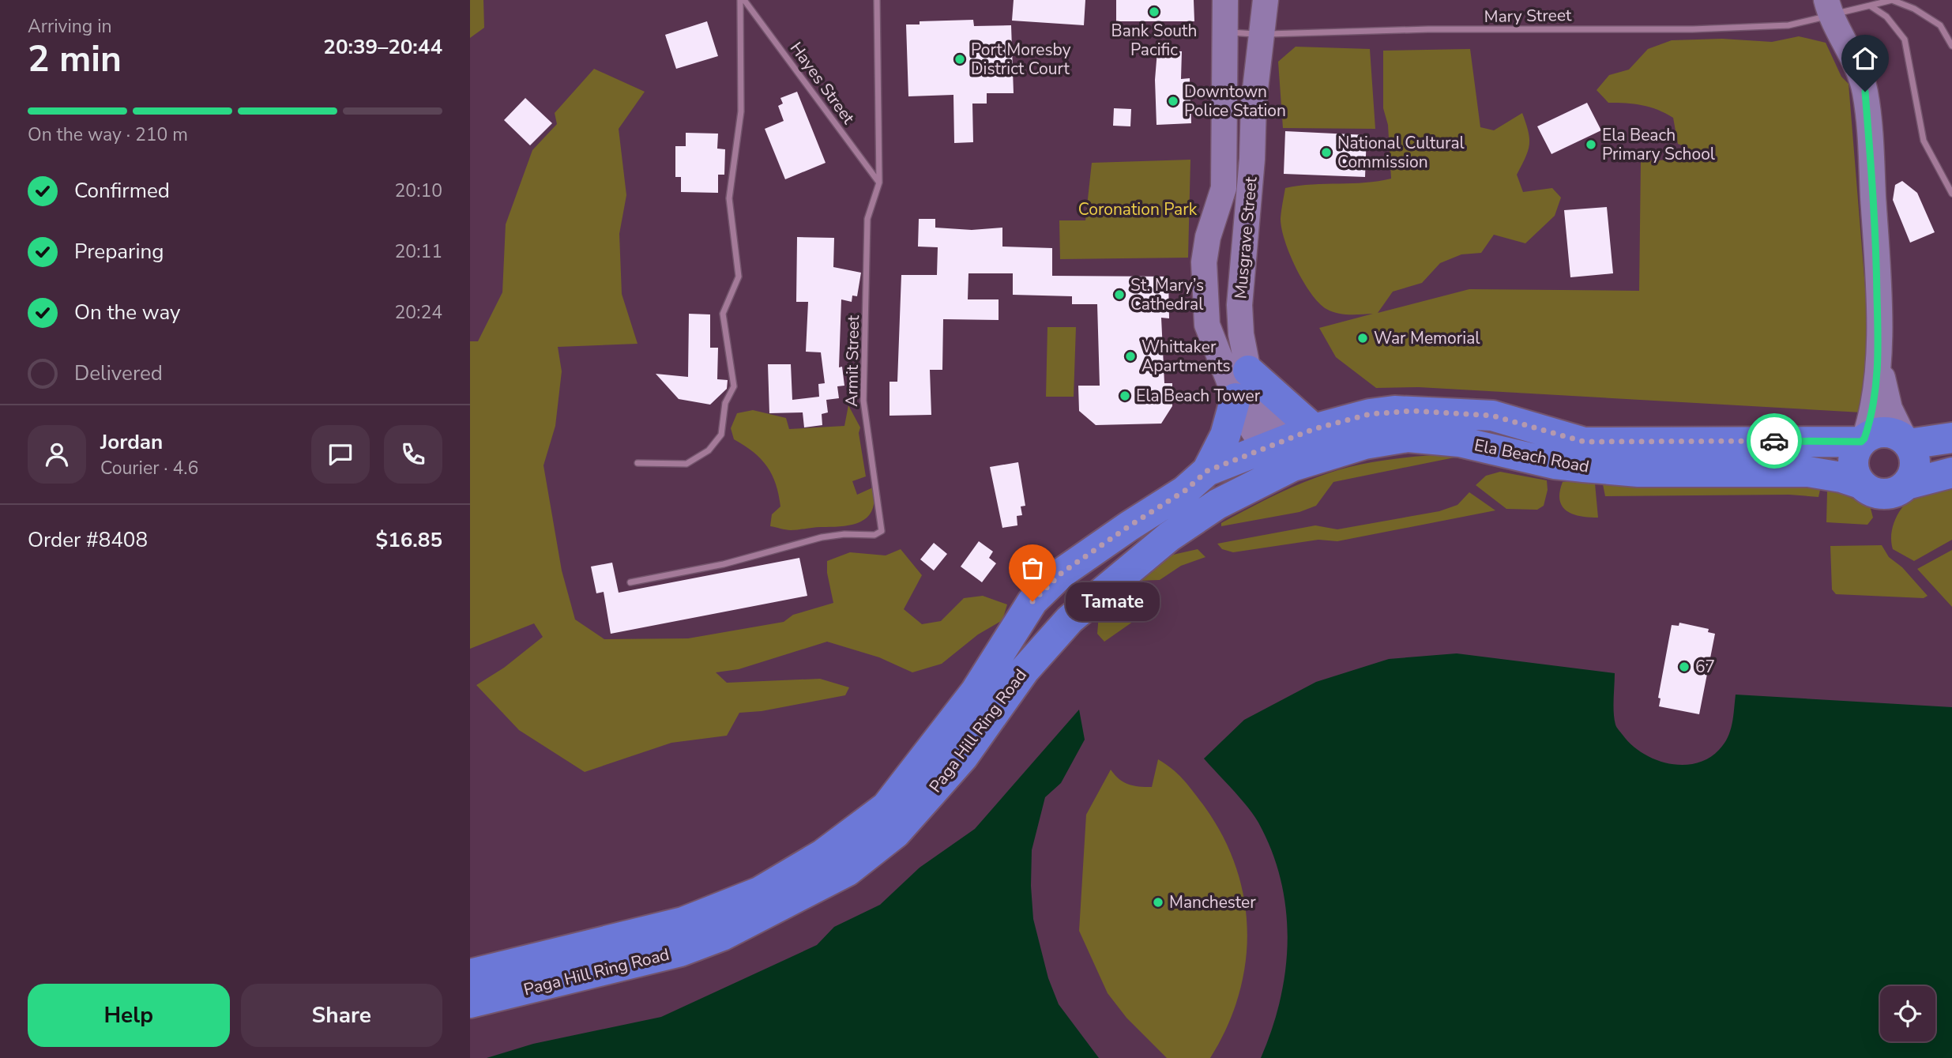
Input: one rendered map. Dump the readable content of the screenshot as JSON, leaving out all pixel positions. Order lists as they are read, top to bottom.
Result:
{
  "streets": {
    "highway": ["Ela Beach Road", "Paga Hill Ring Road"],
    "street": [
      "Mary Street",
      "Hayes Street",
      "Musgrave Street",
      "Armit Street"
    ]
  },
  "crossings": [
    ["Mary Street", "Musgrave Street"],
    ["Hayes Street", "Armit Street"],
    ["Musgrave Street", "Ela Beach Road"],
    ["Musgrave Street", "Paga Hill Ring Road"],
    ["Ela Beach Road", "Paga Hill Ring Road"]
  ],
  "parks": ["Coronation Park"],
  "places": [
    "Bank South Pacific",
    "Port Moresby District Court",
    "Downtown Police Station",
    "Ela Beach Primary School",
    "National Cultural Commission",
    "St. Mary’s Cathedral",
    "War Memorial",
    "Whittaker Apartments",
    "Ela Beach Tower",
    "Tamate",
    "67",
    "Manchester"
  ],
  "page": {
    "heading": ["2 min", "Arriving in", "20:39–20:44"],
    "panel": [
      "Jordan",
      "Courier · 4.6",
      "Order #8408",
      "$16.85"
    ],
    "bar": "On the way · 210 m",
    "list": [
      ["Confirmed", "20:10"],
      ["Preparing", "20:11"],
      ["On the way", "20:24"],
      "Delivered"
    ],
    "bubble": "Tamate",
    "buttons": ["Help", "Share"]
  }
}
